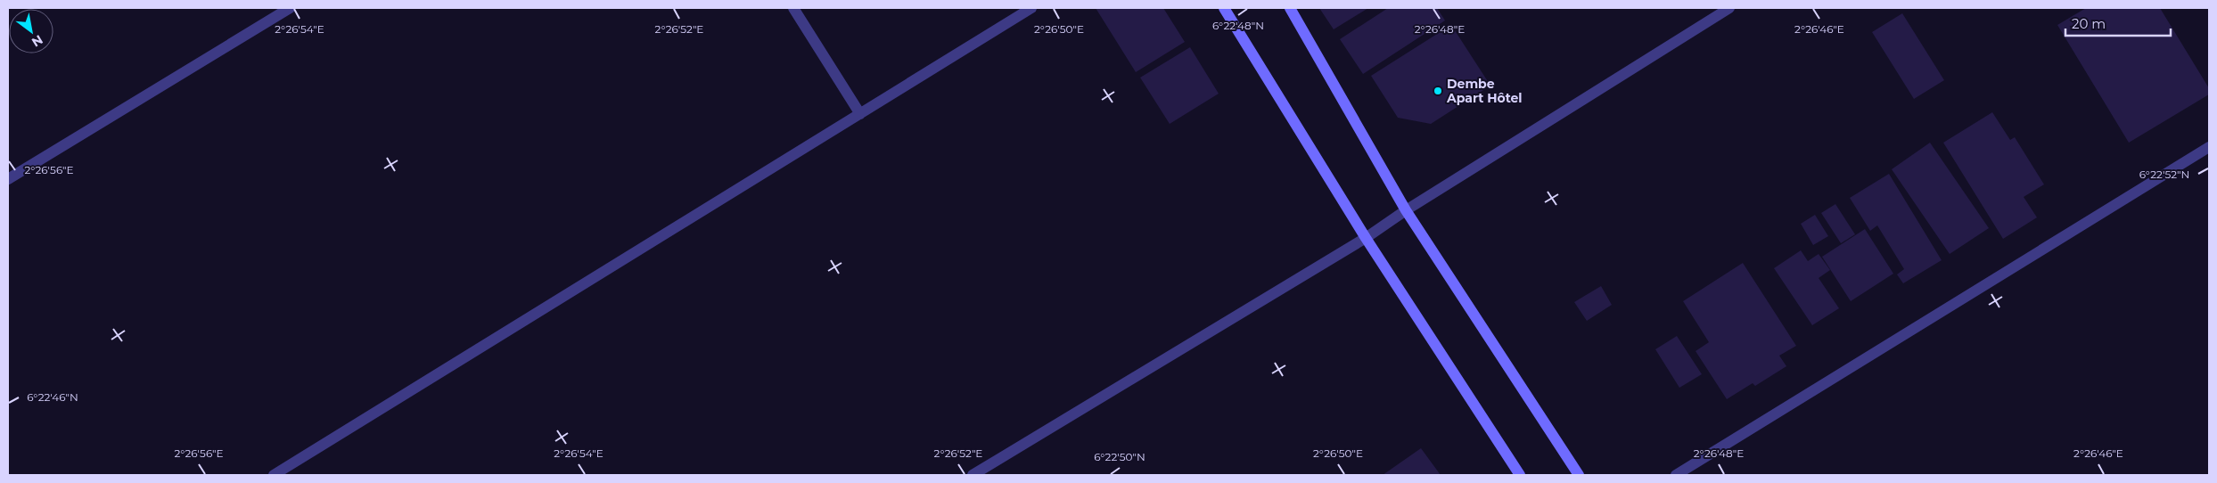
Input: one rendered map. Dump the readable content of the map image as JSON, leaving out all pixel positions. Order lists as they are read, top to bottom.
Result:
{
  "places": ["Dembe Apart Hôtel"],
  "scale_bar": "20 m",
  "north": "bottom right",
  "coordinates": [
    "6°22'48\"N",
    "2°26'46\"E",
    "2°26'54\"E",
    "2°26'52\"E",
    "2°26'50\"E",
    "2°26'48\"E",
    "2°26'56\"E",
    "6°22'52\"N",
    "6°22'46\"N",
    "6°22'50\"N"
  ]
}
